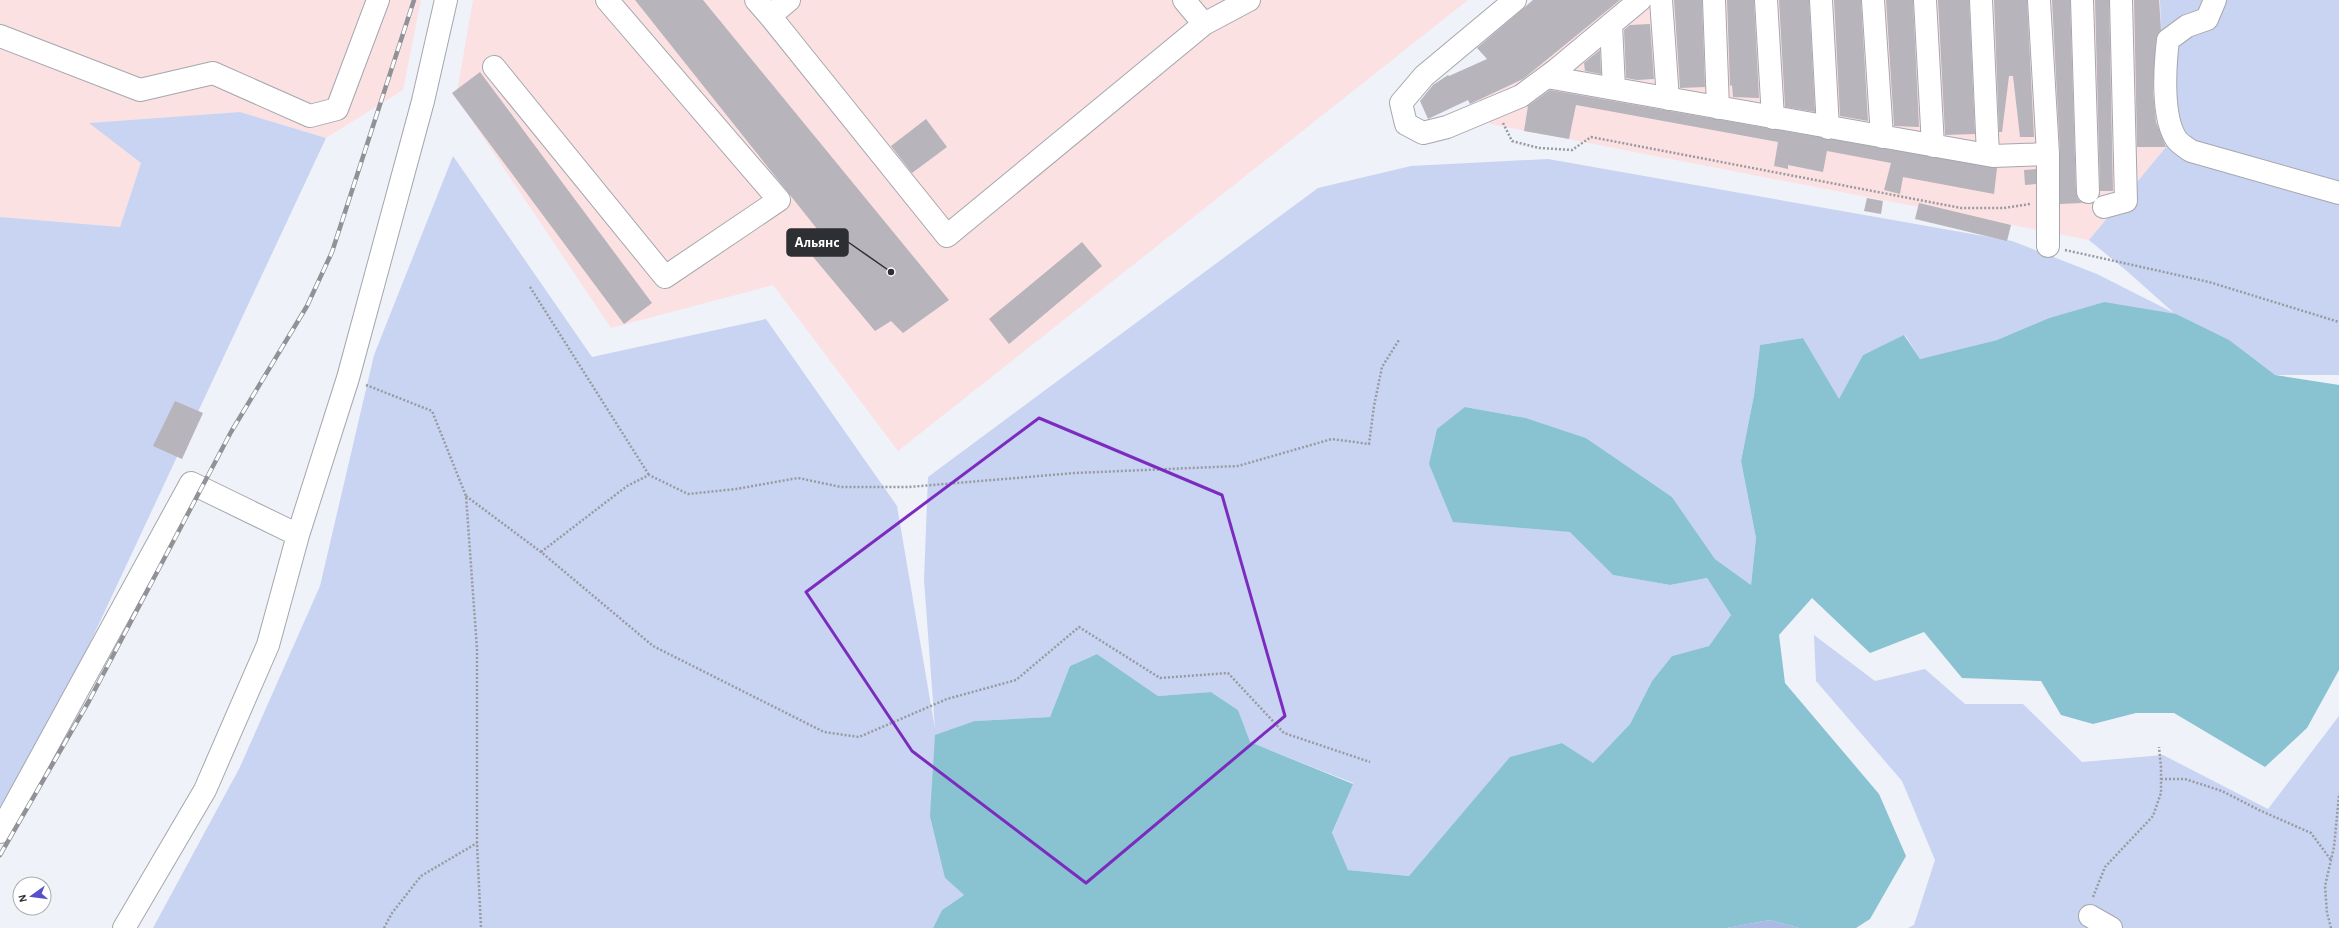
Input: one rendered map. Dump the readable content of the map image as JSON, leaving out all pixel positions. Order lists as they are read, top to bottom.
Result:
{
  "places": ["Альянс"],
  "north": "left"
}
